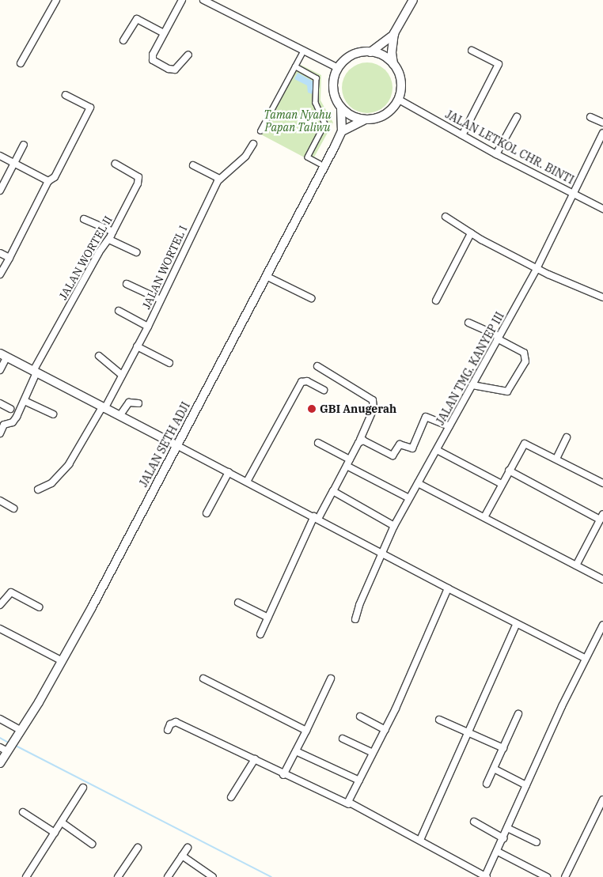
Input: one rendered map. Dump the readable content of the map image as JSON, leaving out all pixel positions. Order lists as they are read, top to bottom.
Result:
{
  "streets": {
    "street": [
      "JALAN LETKOL CHR. BINTI",
      "JALAN WORTEL II",
      "JALAN WORTEL I",
      "JALAN TMG. KANYEP III",
      "JALAN SETH ADJI"
    ]
  },
  "crossings": [
    ["JALAN LETKOL CHR. BINTI", "JALAN TMG. KANYEP III"]
  ],
  "parks": ["Taman Nyahu Papan Taliwu"],
  "places": ["GBI Anugerah"]
}
